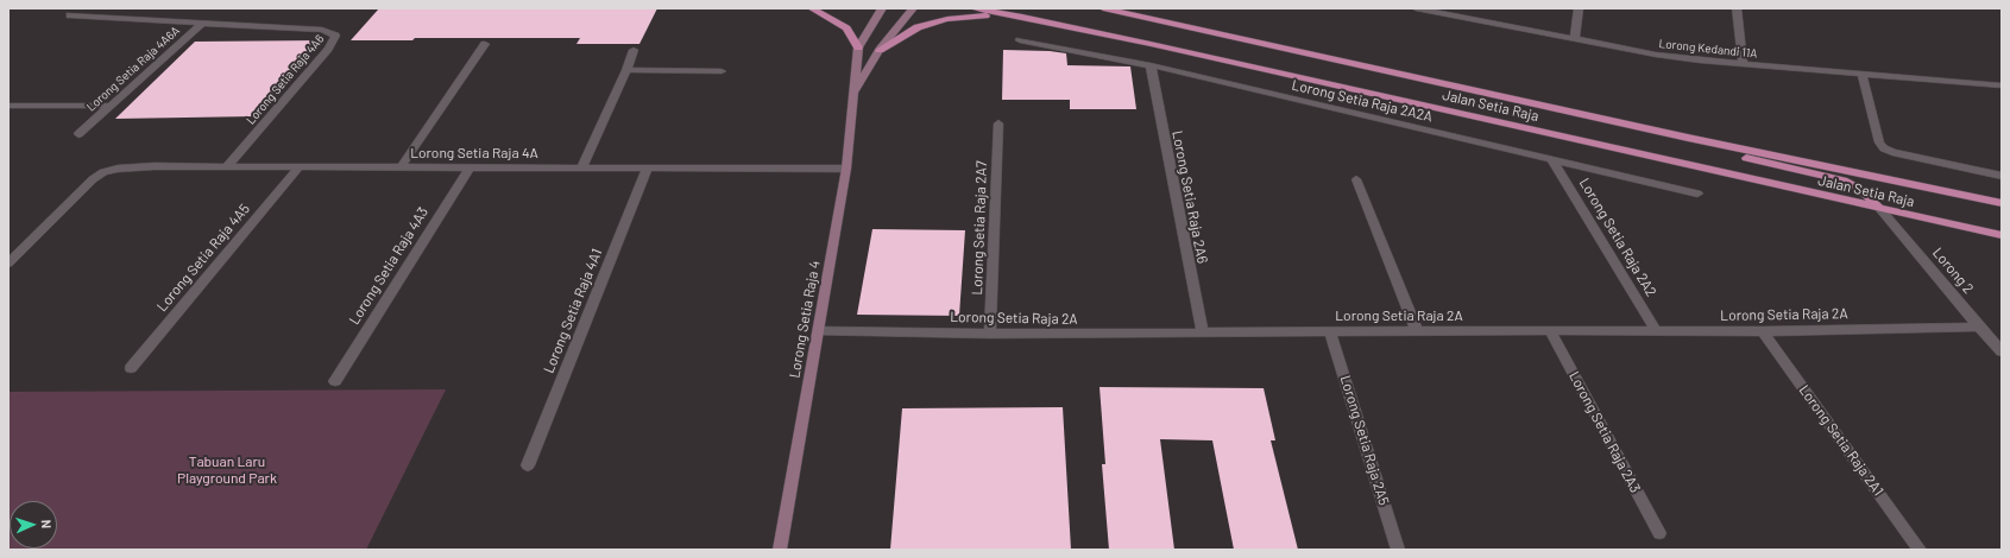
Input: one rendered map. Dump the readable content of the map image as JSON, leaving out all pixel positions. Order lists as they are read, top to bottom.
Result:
{
  "streets": {
    "main road": ["Jalan Setia Raja"],
    "street": [
      "Lorong Kedandi 11A",
      "Lorong Setia Raja 4A6A",
      "Lorong Setia Raja 4A6",
      "Lorong Setia Raja 2A2A",
      "Lorong Setia Raja 4A",
      "Lorong Setia Raja 2A6",
      "Lorong Setia Raja 2A7",
      "Lorong Setia Raja 2A2",
      "Lorong Setia Raja 4A5",
      "Lorong Setia Raja 4A3",
      "Lorong 2",
      "Lorong Setia Raja 4A1",
      "Lorong Setia Raja 2A",
      "Lorong Setia Raja 4",
      "Lorong Setia Raja 2A3",
      "Lorong Setia Raja 2A5",
      "Lorong Setia Raja 2A1"
    ]
  },
  "crossings": [
    ["Lorong Setia Raja 4A6A", "Lorong Setia Raja 4A6"],
    ["Lorong Setia Raja 4A6", "Lorong Setia Raja 4A"],
    ["Lorong Setia Raja 2A2A", "Lorong Setia Raja 2A6"],
    ["Lorong Setia Raja 2A2A", "Lorong Setia Raja 2A2"],
    ["Jalan Setia Raja", "Lorong 2"],
    ["Lorong Setia Raja 4A", "Lorong Setia Raja 4A5"],
    ["Lorong Setia Raja 4A", "Lorong Setia Raja 4A3"],
    ["Lorong Setia Raja 4A", "Lorong Setia Raja 4A1"],
    ["Lorong Setia Raja 4A", "Lorong Setia Raja 4"],
    ["Lorong Setia Raja 2A6", "Lorong Setia Raja 2A"],
    ["Lorong Setia Raja 2A7", "Lorong Setia Raja 2A"],
    ["Lorong Setia Raja 2A2", "Lorong Setia Raja 2A"],
    ["Lorong 2", "Lorong Setia Raja 2A"],
    ["Lorong Setia Raja 2A", "Lorong Setia Raja 4"],
    ["Lorong Setia Raja 2A", "Lorong Setia Raja 2A3"],
    ["Lorong Setia Raja 2A", "Lorong Setia Raja 2A5"],
    ["Lorong Setia Raja 2A", "Lorong Setia Raja 2A1"]
  ],
  "parks": ["Tabuan Laru Playground Park"],
  "north": "right"
}
